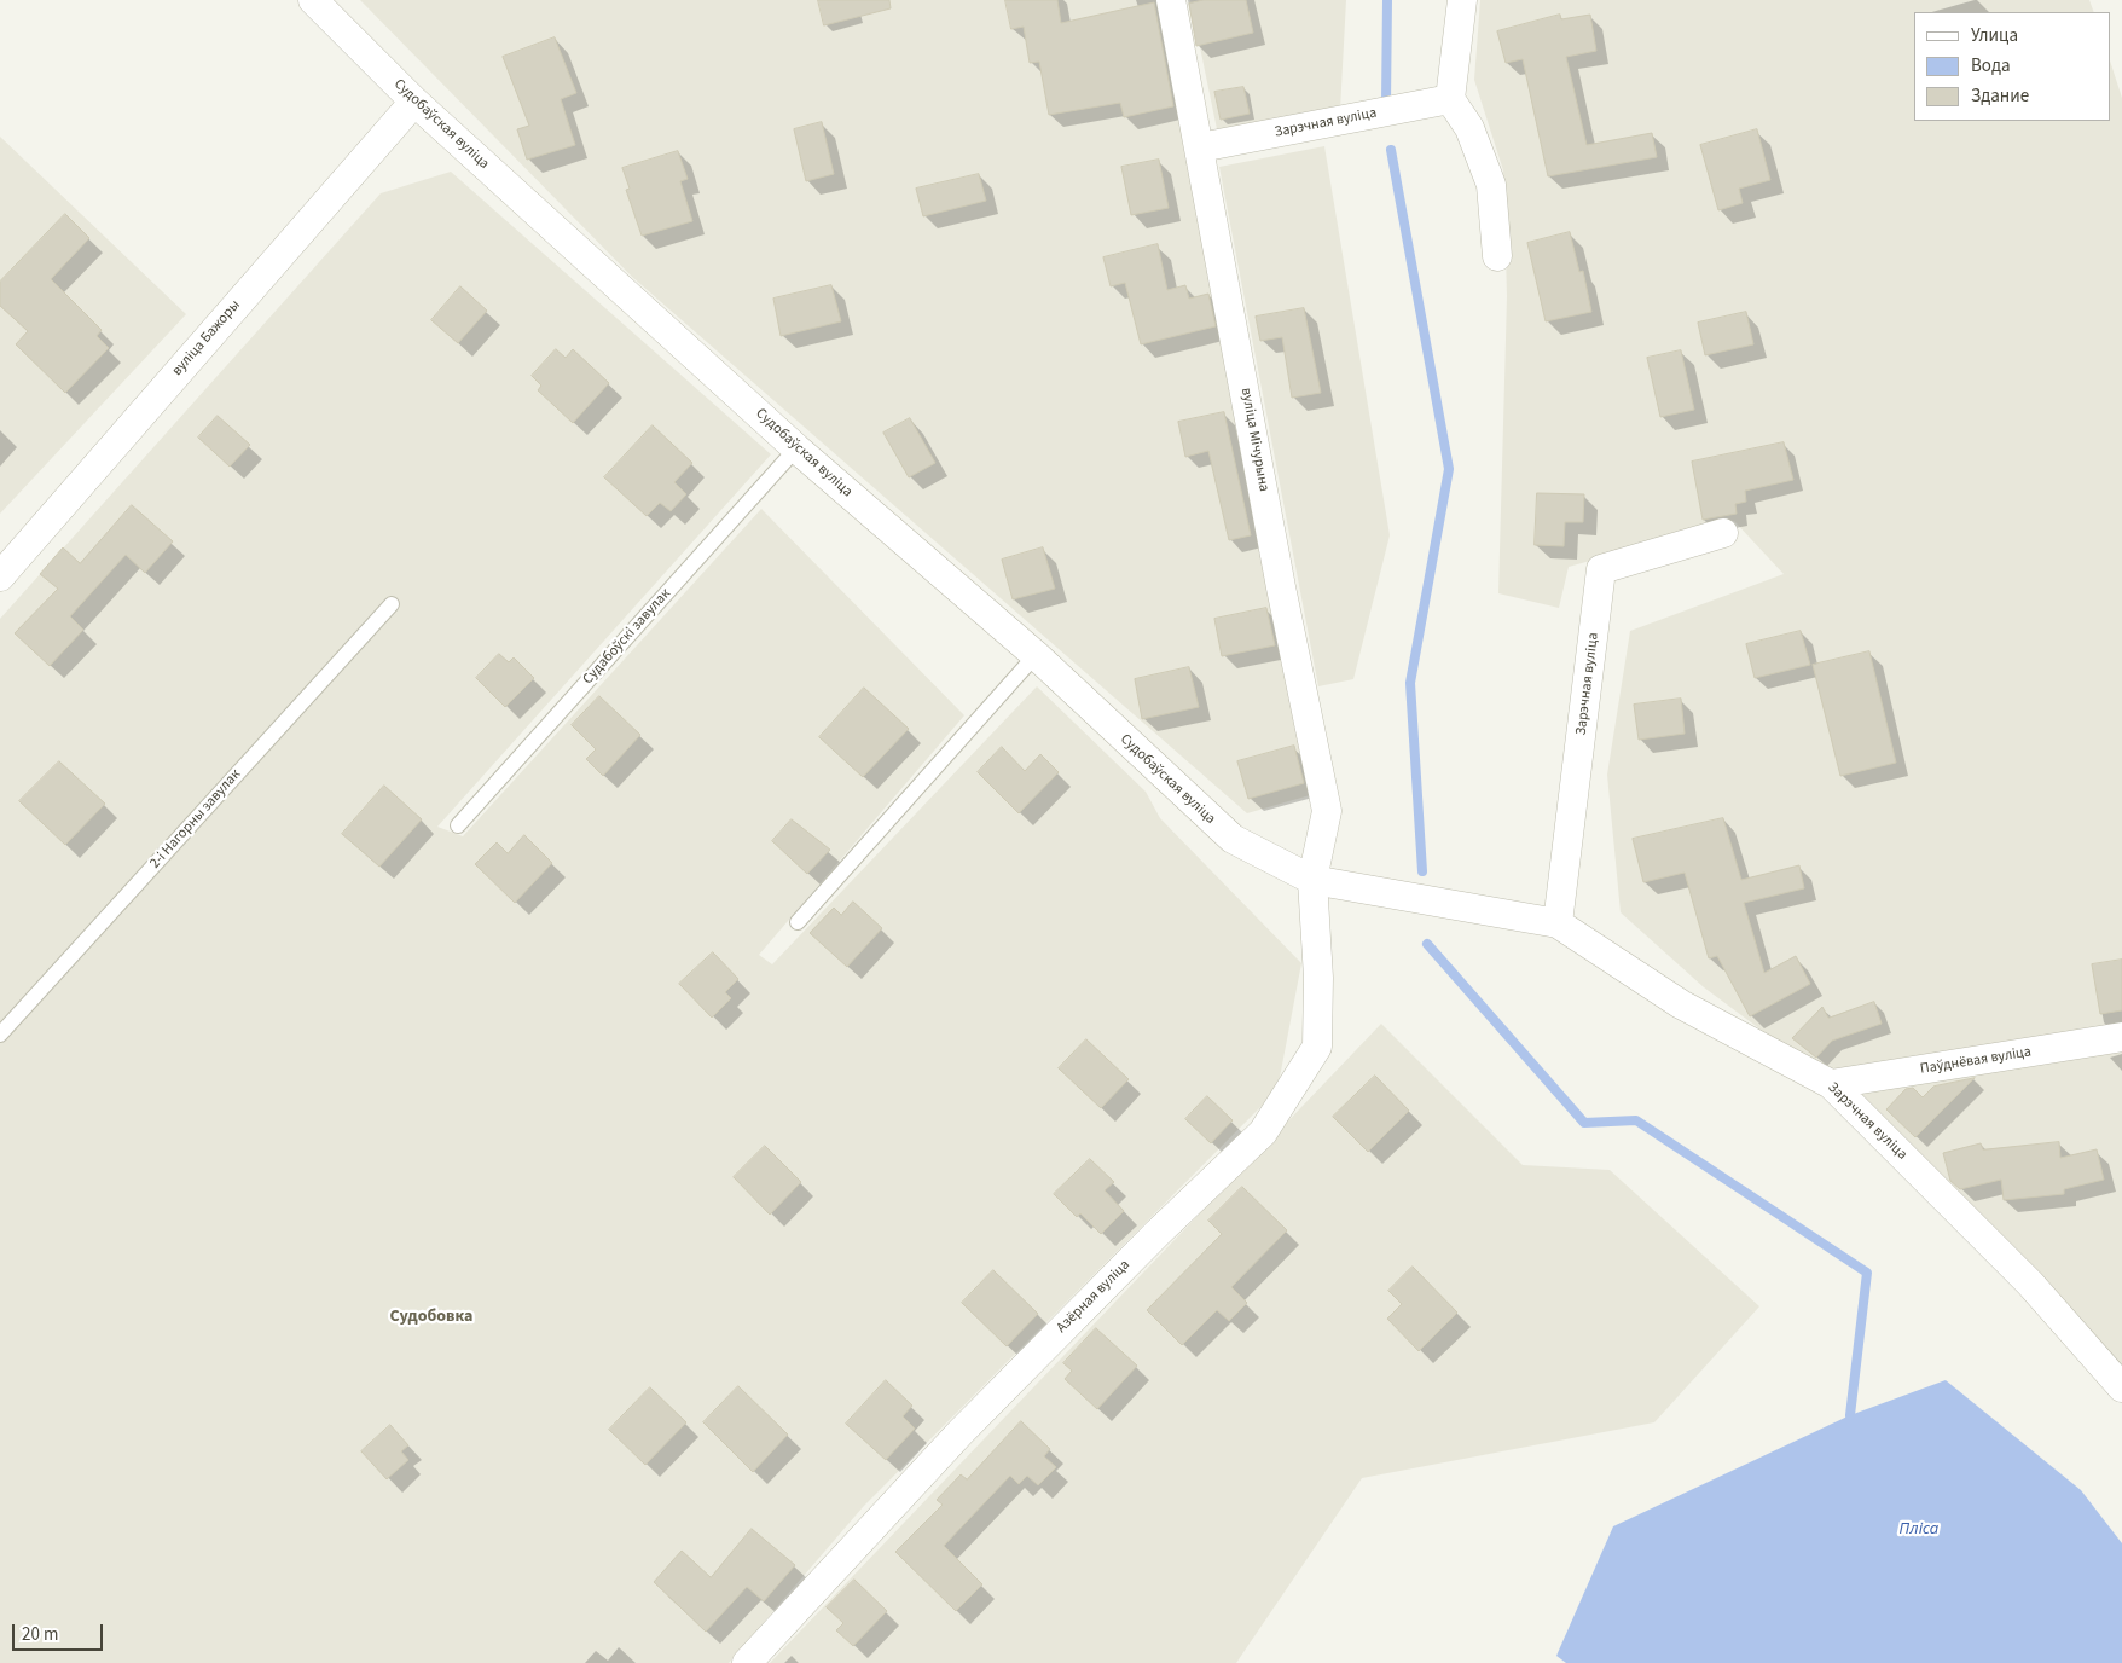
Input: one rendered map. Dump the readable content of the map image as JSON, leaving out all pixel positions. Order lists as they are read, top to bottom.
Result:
{
  "streets": {
    "street": [
      "Зарэчная вуліца",
      "Судобаўская вуліца",
      "вуліца Бажоры",
      "вуліца Мічурына",
      "Паўднёвая вуліца",
      "Азёрная вуліца"
    ],
    "lane": ["Судабоўскі завулак", "2-і Нагорны завулак"]
  },
  "crossings": [
    ["Зарэчная вуліца", "Судобаўская вуліца"],
    ["Зарэчная вуліца", "вуліца Мічурына"],
    ["Зарэчная вуліца", "Паўднёвая вуліца"],
    ["Зарэчная вуліца", "Азёрная вуліца"],
    ["Судобаўская вуліца", "вуліца Бажоры"],
    ["Судобаўская вуліца", "вуліца Мічурына"],
    ["Судобаўская вуліца", "Судабоўскі завулак"],
    ["Судобаўская вуліца", "Азёрная вуліца"],
    ["вуліца Мічурына", "Азёрная вуліца"]
  ],
  "districts": ["Судобовка"],
  "water": ["Пліса"],
  "legend": ["Улица", "Вода", "Здание"],
  "scale_bar": "20 m"
}
